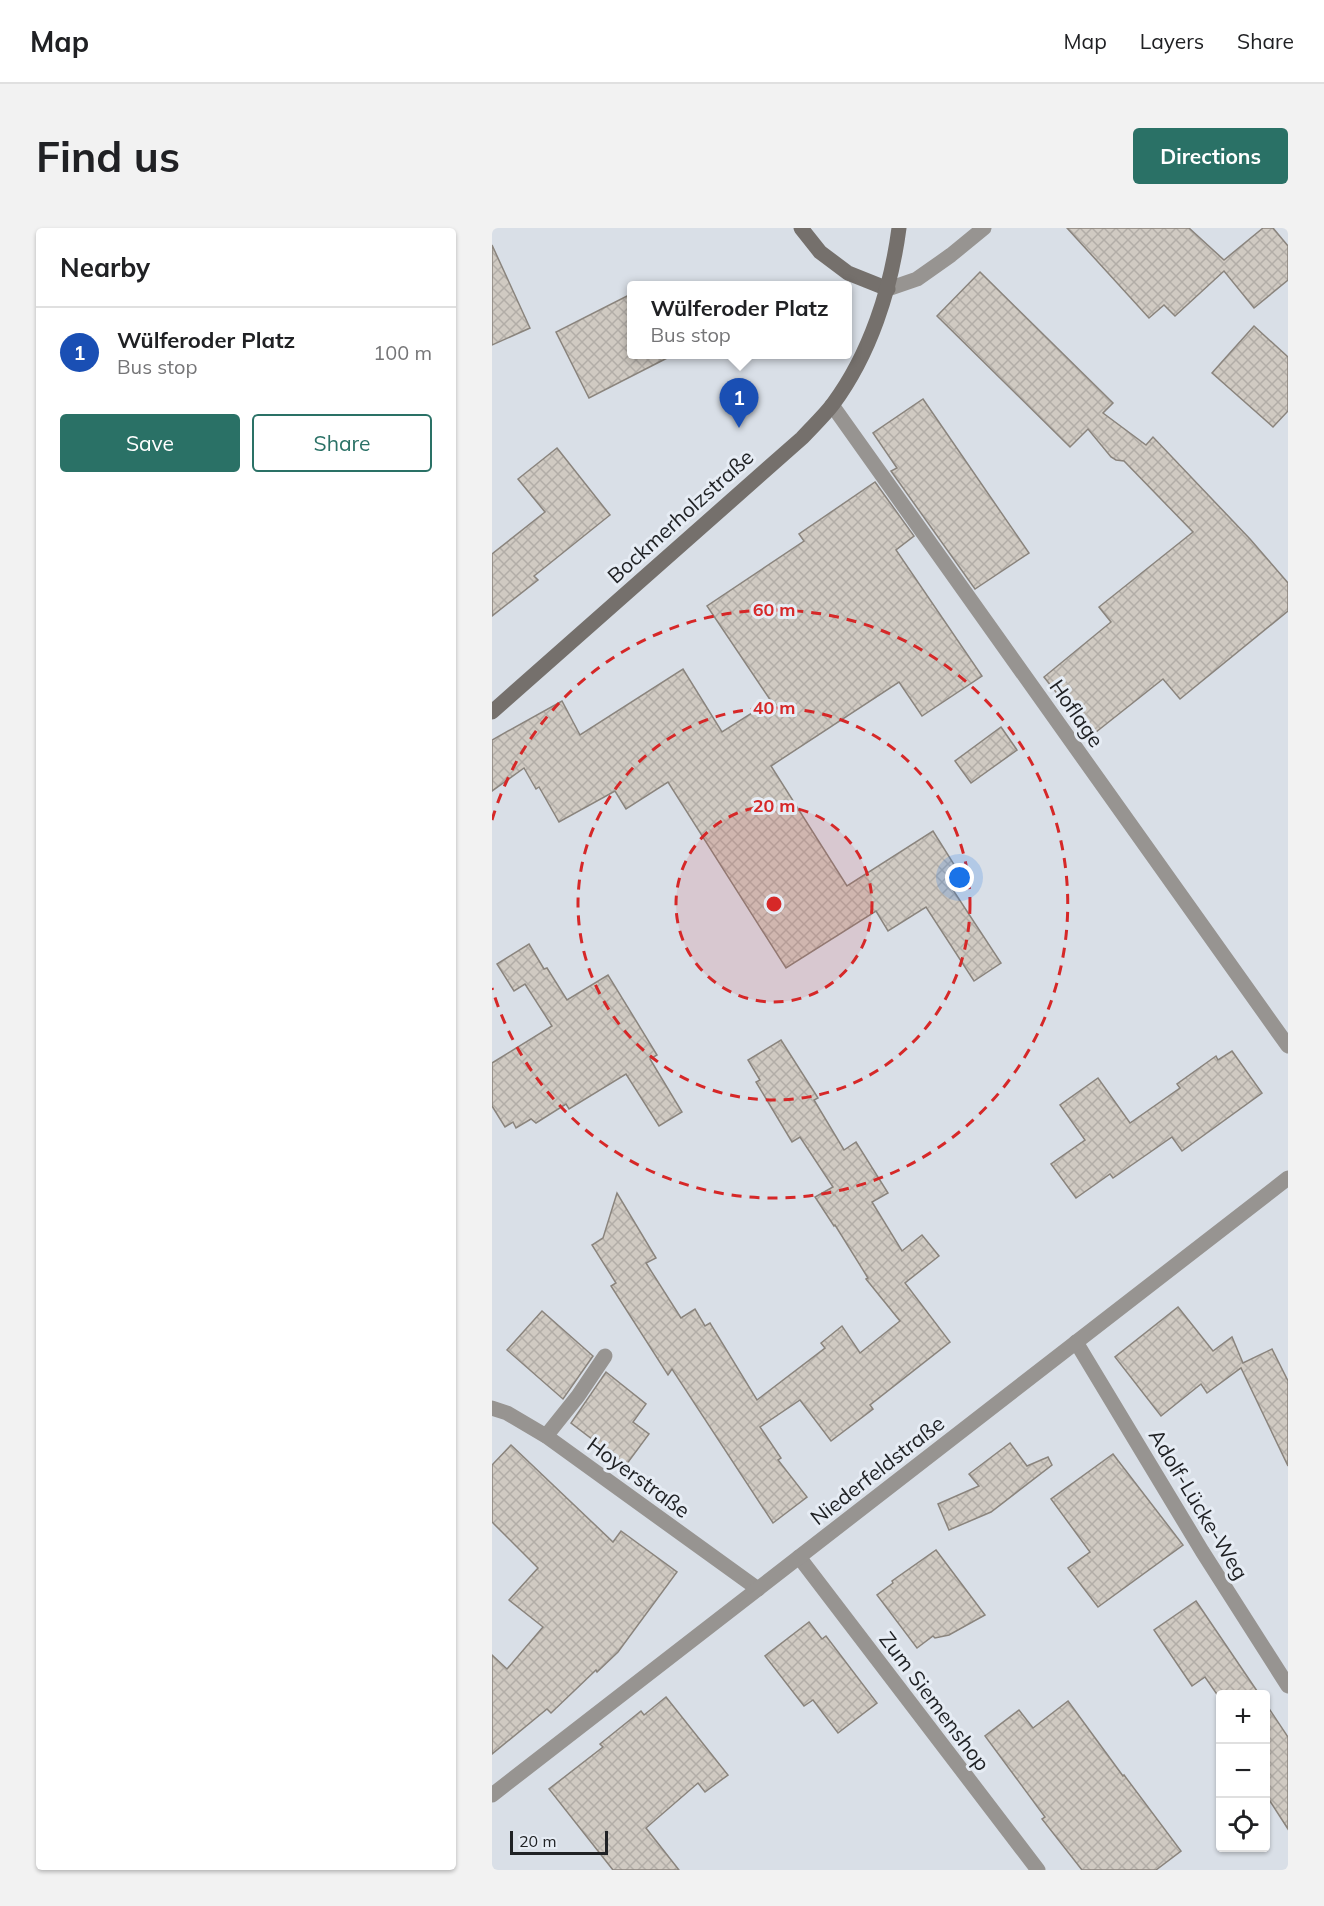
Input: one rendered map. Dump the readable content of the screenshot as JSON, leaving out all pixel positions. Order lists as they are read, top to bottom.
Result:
{
  "streets": {
    "main road": ["Bockmerholzstraße"],
    "street": [
      "Hoflage",
      "Niederfeldstraße",
      "Hoyerstraße",
      "Adolf-Lücke-Weg",
      "Zum Siemenshop"
    ]
  },
  "crossings": [
    ["Bockmerholzstraße", "Hoflage"],
    ["Niederfeldstraße", "Hoyerstraße"],
    ["Niederfeldstraße", "Adolf-Lücke-Weg"],
    ["Niederfeldstraße", "Zum Siemenshop"]
  ],
  "scale_bar": "20 m",
  "page": {
    "header": "Map",
    "nav": ["Map", "Layers", "Share"],
    "buttons": [
      "Directions",
      ["Save", "Share"]
    ],
    "title": "Find us",
    "heading": "Nearby",
    "popup": ["Wülferoder Platz", "Bus stop"],
    "list": [
      {
        "mark": "1",
        "name": "Wülferoder Platz",
        "note": "Bus stop",
        "value": "100 m"
      }
    ],
    "pins": "1",
    "map_buttons": ["+", "−"],
    "scale": "20 m"
  },
  "rings": ["60 m", "40 m", "20 m"]
}
